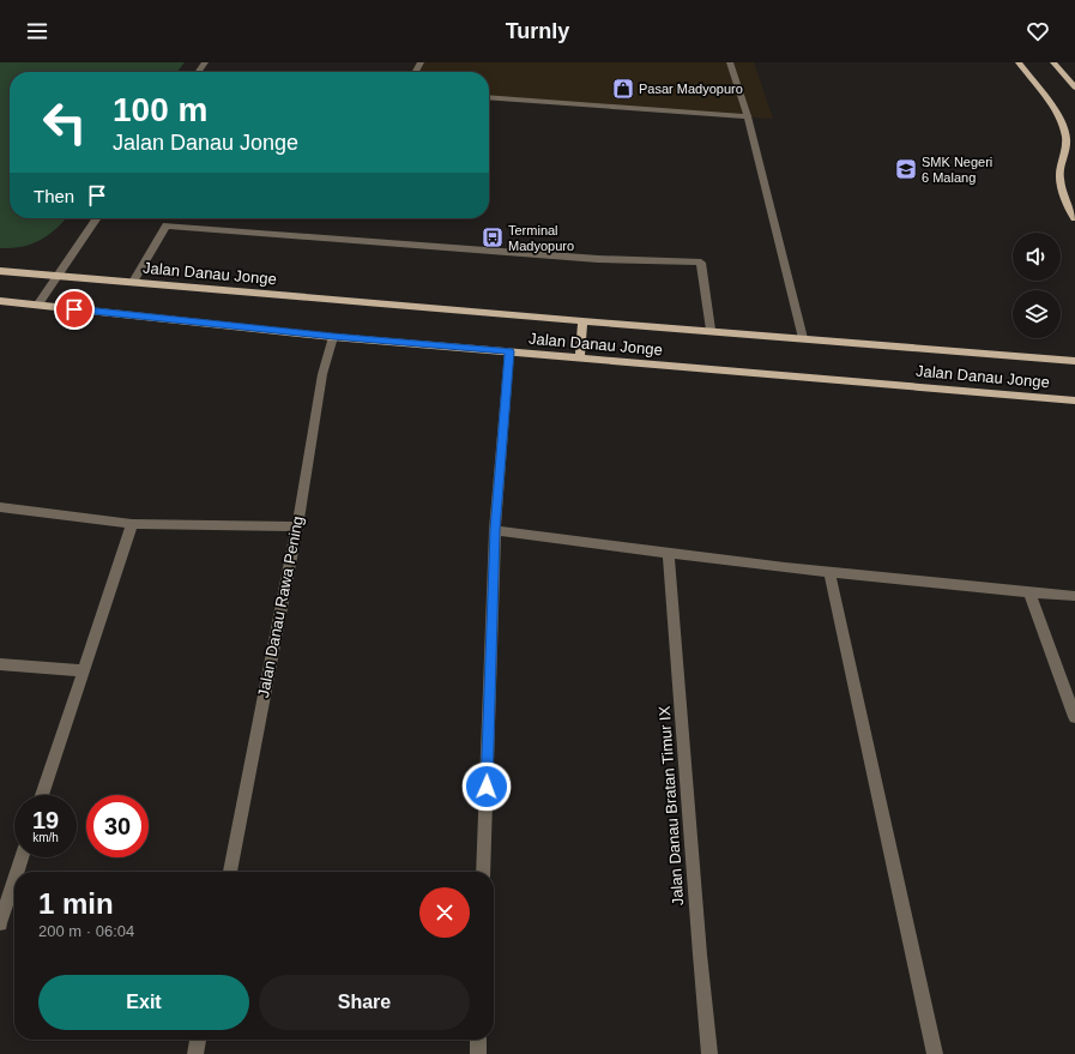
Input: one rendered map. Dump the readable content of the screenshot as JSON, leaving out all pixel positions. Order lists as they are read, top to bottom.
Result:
{
  "streets": {
    "main road": ["Jalan Danau Jonge"],
    "street": ["Jalan Danau Rawa Pening", "Jalan Danau Bratan Timur IX"]
  },
  "crossings": [
    ["Jalan Danau Jonge", "Jalan Danau Rawa Pening"]
  ],
  "places": {
    "shop": ["Pasar Madyopuro"],
    "school or university": ["SMK Negeri 6 Malang"],
    "bus stop": ["Terminal Madyopuro"]
  },
  "page": {
    "header": "Turnly",
    "turn": ["100 m", "Jalan Danau Jonge"],
    "then": "Then",
    "speed": "19 km/h",
    "limit": "30",
    "heading": ["1 min", "200 m · 06:04"],
    "buttons": ["Exit", "Share"]
  }
}
